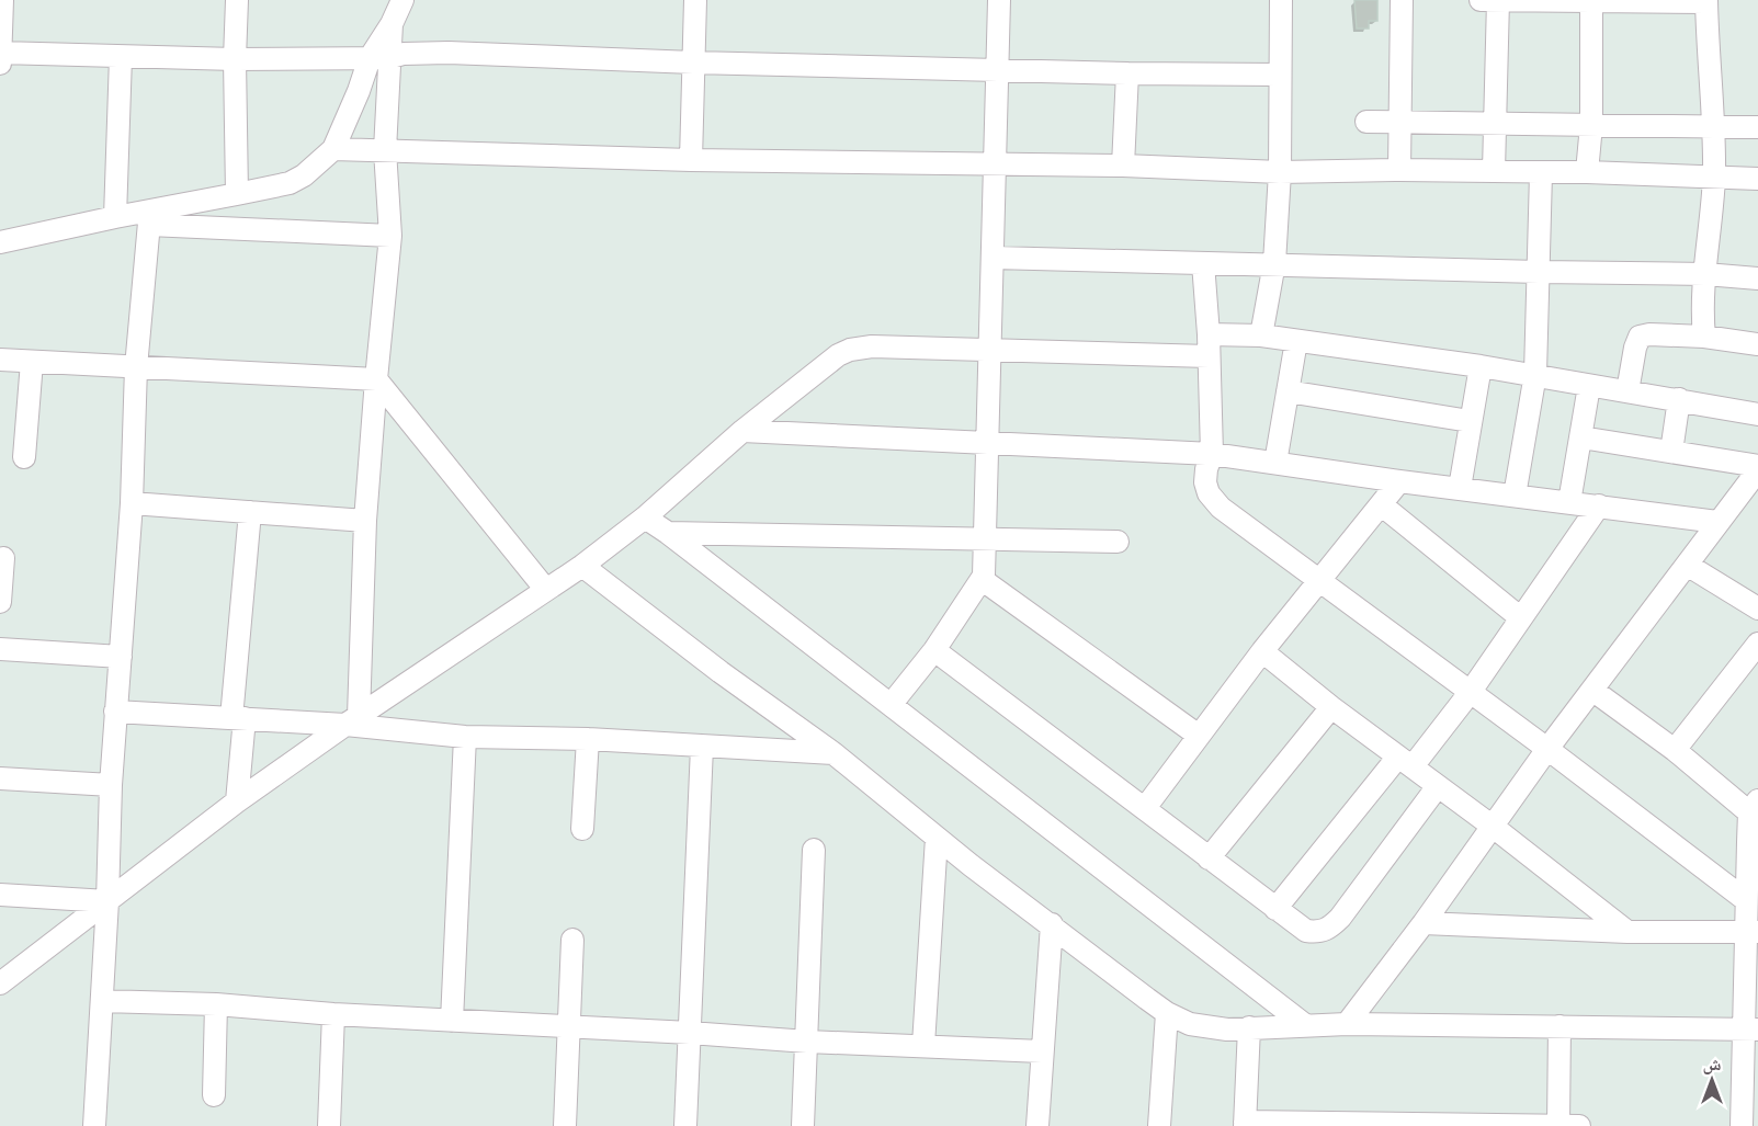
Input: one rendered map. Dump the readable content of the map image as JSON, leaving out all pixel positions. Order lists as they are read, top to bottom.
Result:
{
  "north": "top"
}
